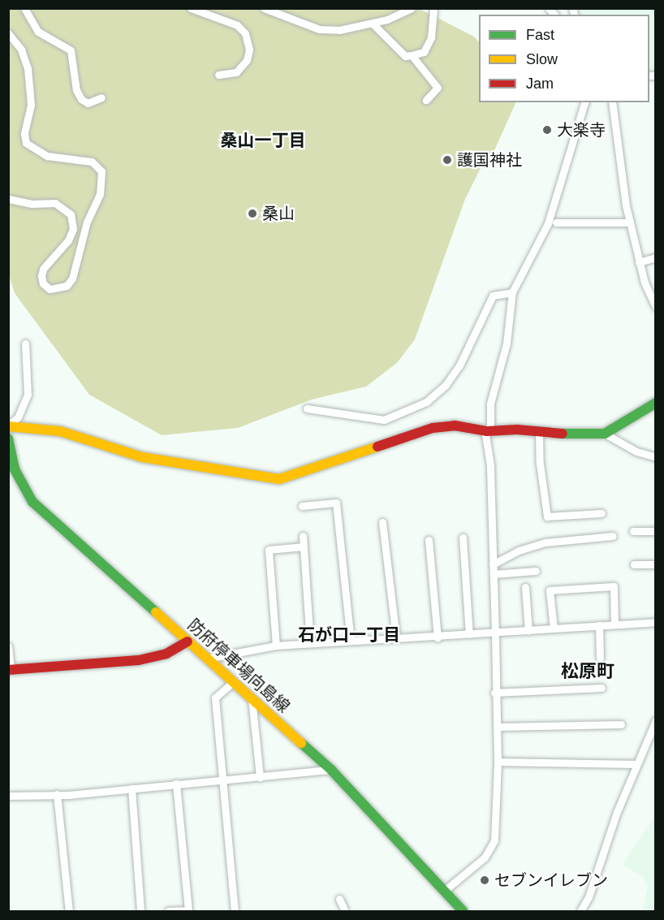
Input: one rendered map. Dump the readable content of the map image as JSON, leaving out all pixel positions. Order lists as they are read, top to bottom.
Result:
{
  "streets": {
    "street": ["防府停車場向島線"]
  },
  "districts": ["桑山一丁目", "石が口一丁目", "松原町"],
  "places": [
    "大楽寺",
    "護国神社",
    "桑山",
    "セブンイレブン"
  ],
  "legend": ["Fast", "Slow", "Jam"]
}
